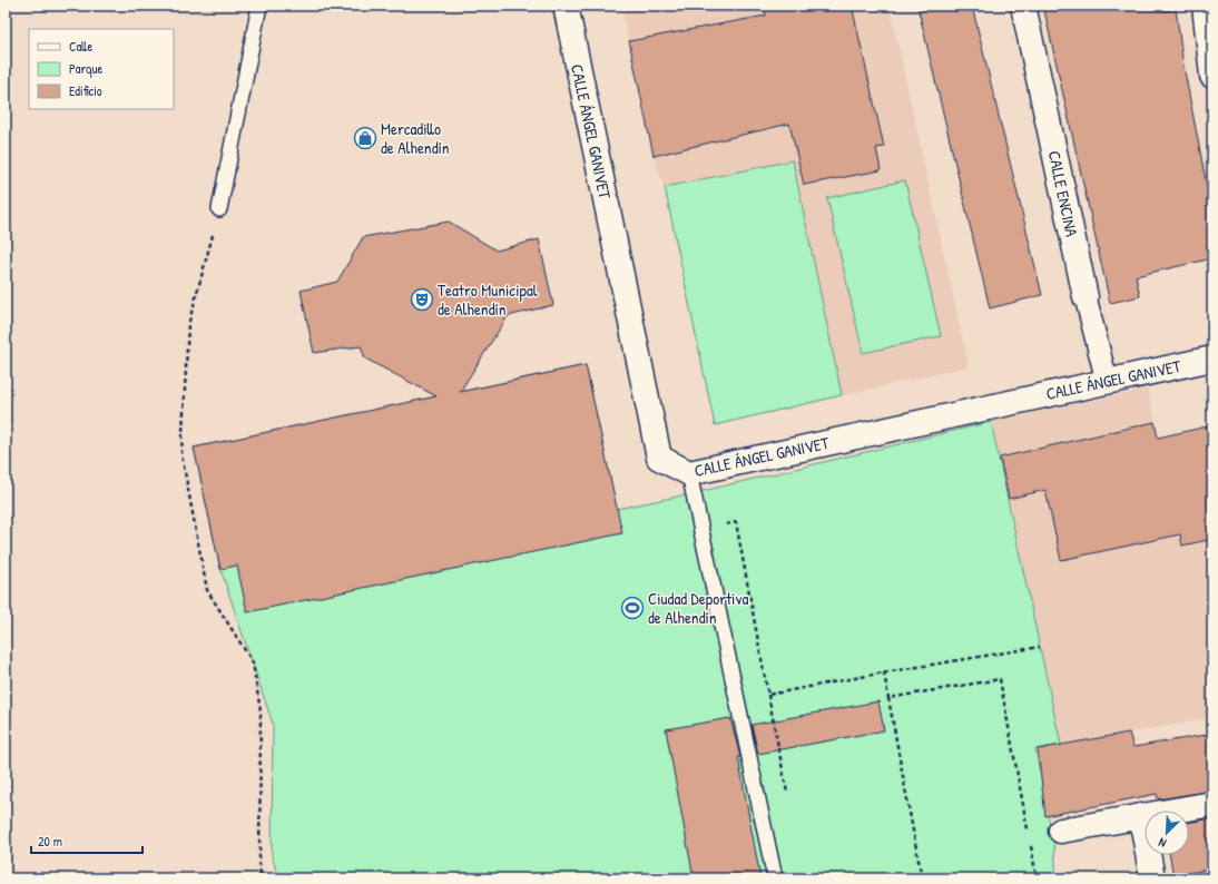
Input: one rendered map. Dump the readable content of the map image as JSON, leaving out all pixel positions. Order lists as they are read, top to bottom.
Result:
{
  "streets": {
    "street": ["CALLE ÁNGEL GANIVET", "CALLE ENCINA"]
  },
  "crossings": [
    ["CALLE ÁNGEL GANIVET", "CALLE ENCINA"]
  ],
  "places": {
    "shop": ["Mercadillo de Alhendín"],
    "theatre": ["Teatro Municipal de Alhendín"],
    "sports": ["Ciudad Deportiva de Alhendín"]
  },
  "legend": ["Calle", "Parque", "Edificio"],
  "scale_bar": "20 m",
  "north": "bottom left"
}
